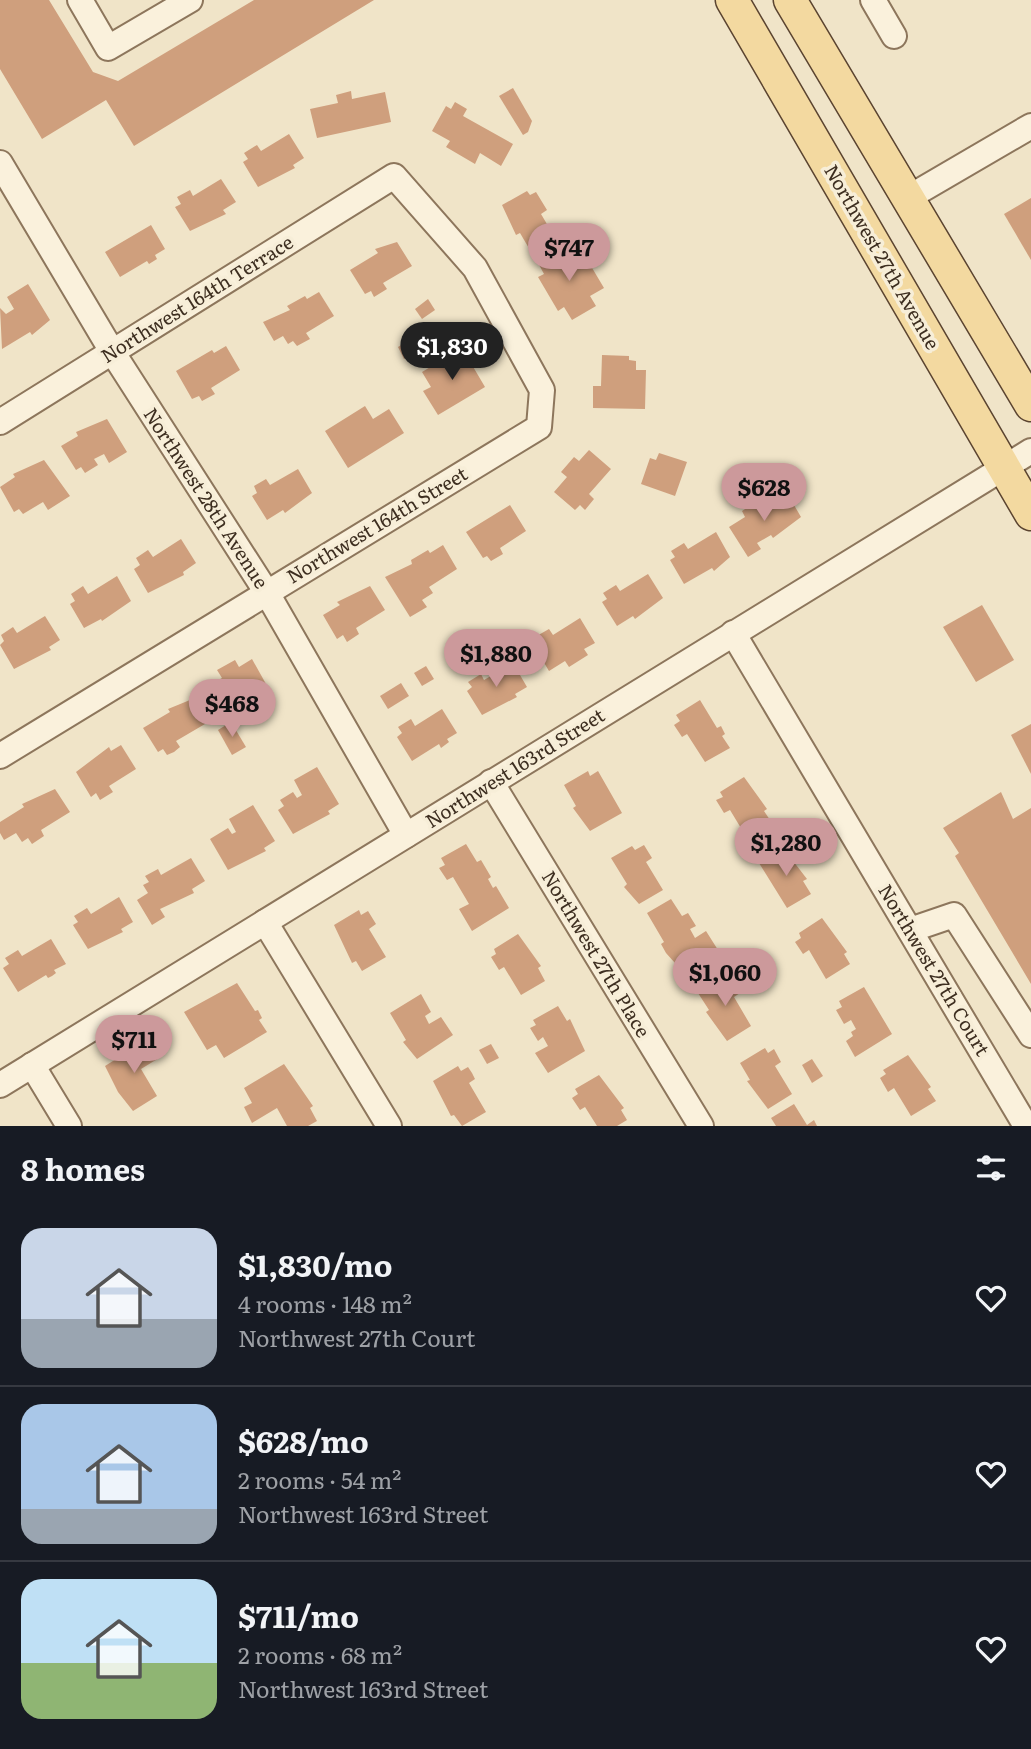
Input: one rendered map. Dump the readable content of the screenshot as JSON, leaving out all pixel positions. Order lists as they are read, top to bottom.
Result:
{
  "streets": {
    "main road": ["Northwest 27th Avenue"],
    "street": [
      "Northwest 164th Terrace",
      "Northwest 28th Avenue",
      "Northwest 164th Street",
      "Northwest 163rd Street",
      "Northwest 27th Place",
      "Northwest 27th Court"
    ]
  },
  "crossings": [
    ["Northwest 27th Avenue", "Northwest 163rd Street"],
    ["Northwest 164th Terrace", "Northwest 28th Avenue"],
    ["Northwest 164th Terrace", "Northwest 164th Street"],
    ["Northwest 28th Avenue", "Northwest 164th Street"],
    ["Northwest 28th Avenue", "Northwest 163rd Street"],
    ["Northwest 163rd Street", "Northwest 27th Place"],
    ["Northwest 163rd Street", "Northwest 27th Court"]
  ],
  "page": {
    "price": [
      "$747",
      "$1,830",
      "$628",
      "$1,880",
      "$468",
      "$1,280",
      "$1,060",
      "$711"
    ],
    "heading": "8 homes",
    "list": [
      {
        "name": "$1,830/mo",
        "note": "4 rooms · 148 m² · Northwest 27th Court"
      },
      {
        "name": "$628/mo",
        "note": "2 rooms · 54 m² · Northwest 163rd Street"
      },
      {
        "name": "$711/mo",
        "note": "2 rooms · 68 m² · Northwest 163rd Street"
      }
    ]
  }
}
